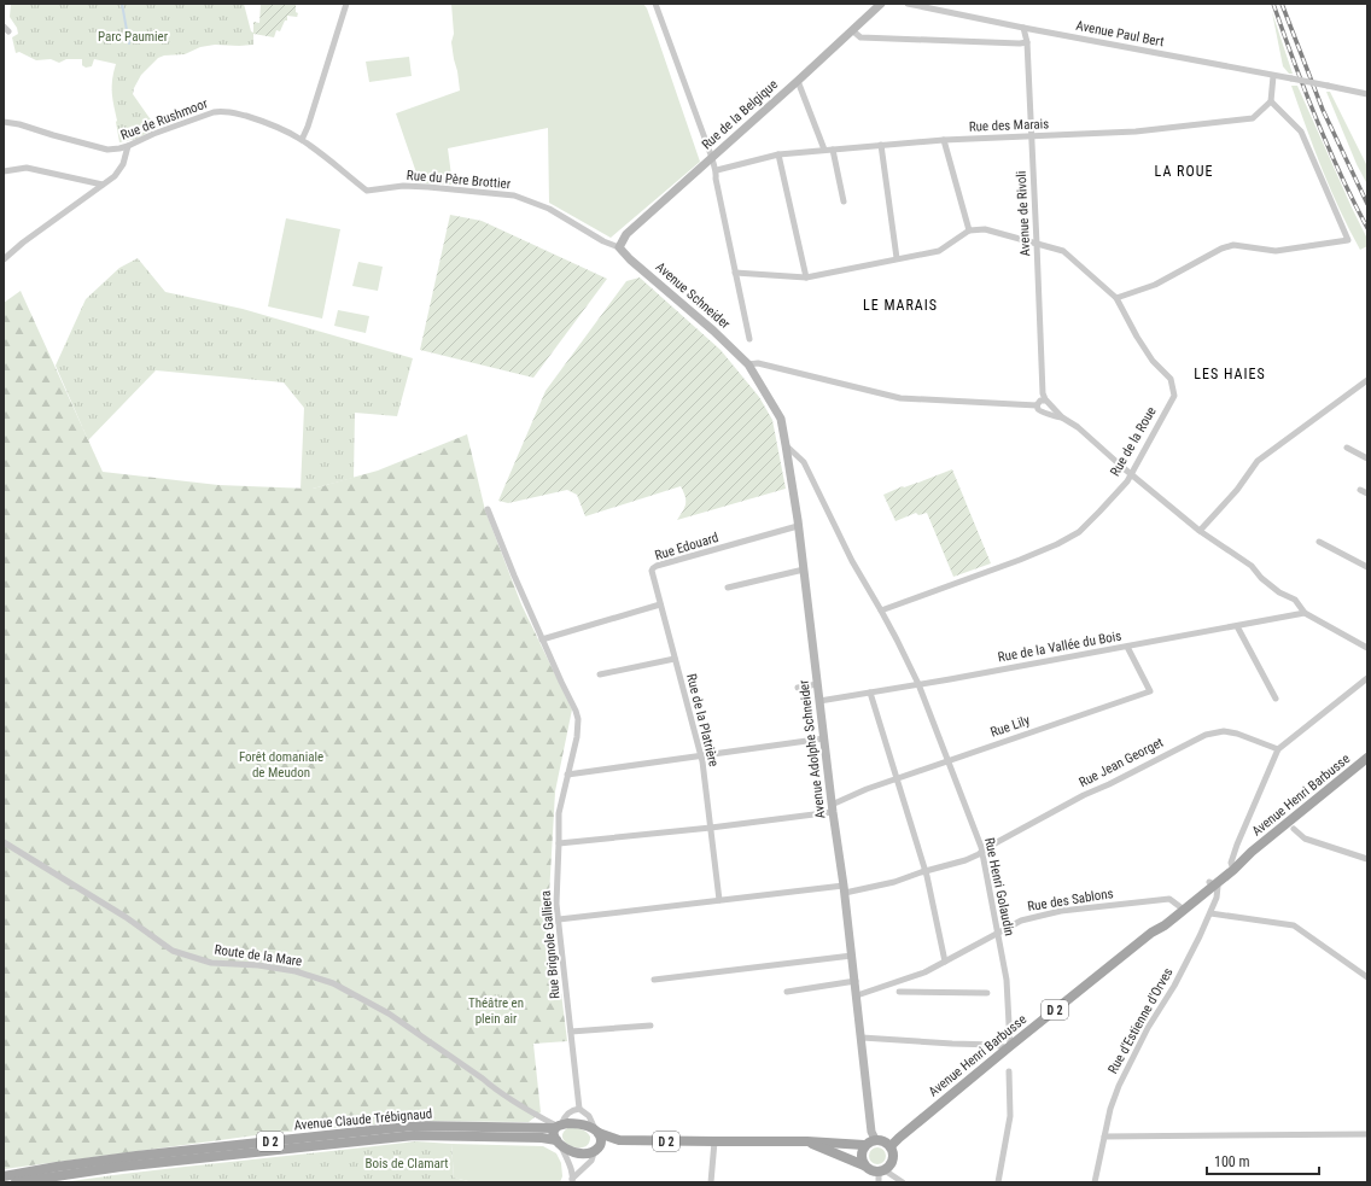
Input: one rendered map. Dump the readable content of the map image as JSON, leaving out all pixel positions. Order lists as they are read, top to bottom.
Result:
{
  "streets": {
    "main road": ["Avenue Henri Barbusse", "D 2", "Avenue Claude Trébignaud"],
    "street": [
      "Avenue Paul Bert",
      "Rue de la Belgique",
      "Rue de Rushmoor",
      "Rue des Marais",
      "Rue du Père Brottier",
      "Avenue de Rivoli",
      "Avenue Schneider",
      "Rue de la Roue",
      "Rue Edouard",
      "Rue de la Vallée du Bois",
      "Rue de la Platrière",
      "Rue Lily",
      "Avenue Adolphe Schneider",
      "Rue Jean Georget",
      "Rue Henri Golaudin",
      "Rue des Sablons",
      "Rue Brignole Galliera",
      "Route de la Mare",
      "Rue d'Estienne d'Orves"
    ]
  },
  "crossings": [
    ["Avenue Paul Bert", "Avenue de Rivoli"],
    ["Rue de la Belgique", "Rue du Père Brottier"],
    ["Rue de la Belgique", "Avenue Schneider"],
    ["Rue de Rushmoor", "Rue du Père Brottier"],
    ["Rue des Marais", "Avenue de Rivoli"],
    ["Rue du Père Brottier", "Avenue Schneider"],
    ["Avenue Schneider", "Avenue Adolphe Schneider"],
    ["Rue de la Roue", "Rue Henri Golaudin"],
    ["Rue Edouard", "Rue de la Platrière"],
    ["Rue Edouard", "Avenue Adolphe Schneider"],
    ["Rue de la Vallée du Bois", "Rue Lily"],
    ["Rue de la Vallée du Bois", "Avenue Adolphe Schneider"],
    ["Rue de la Vallée du Bois", "Rue Henri Golaudin"],
    ["Rue de la Platrière", "Rue Lily"],
    ["Rue de la Platrière", "Rue Jean Georget"],
    ["Rue Lily", "Avenue Adolphe Schneider"],
    ["Rue Lily", "Rue Henri Golaudin"],
    ["Rue Lily", "Rue Brignole Galliera"],
    ["Avenue Adolphe Schneider", "Rue Jean Georget"],
    ["Avenue Adolphe Schneider", "Avenue Henri Barbusse"],
    ["Avenue Adolphe Schneider", "Rue Henri Golaudin"],
    ["Avenue Adolphe Schneider", "Rue des Sablons"],
    ["Avenue Adolphe Schneider", "D 2"],
    ["Rue Jean Georget", "Rue Henri Golaudin"],
    ["Rue Jean Georget", "Rue Brignole Galliera"],
    ["Avenue Henri Barbusse", "Rue Henri Golaudin"],
    ["Avenue Henri Barbusse", "Rue des Sablons"],
    ["Avenue Henri Barbusse", "D 2"],
    ["Avenue Henri Barbusse", "Rue d'Estienne d'Orves"],
    ["Rue Henri Golaudin", "Rue des Sablons"],
    ["Route de la Mare", "D 2"],
    ["Route de la Mare", "Avenue Claude Trébignaud"],
    ["D 2", "Avenue Claude Trébignaud"]
  ],
  "districts": ["LA ROUE", "LE MARAIS", "LES HAIES"],
  "parks": [
    "Parc Paumier",
    "Forêt domaniale de Meudon",
    "Théâtre en plein air",
    "Bois de Clamart"
  ],
  "scale_bar": "100 m"
}
